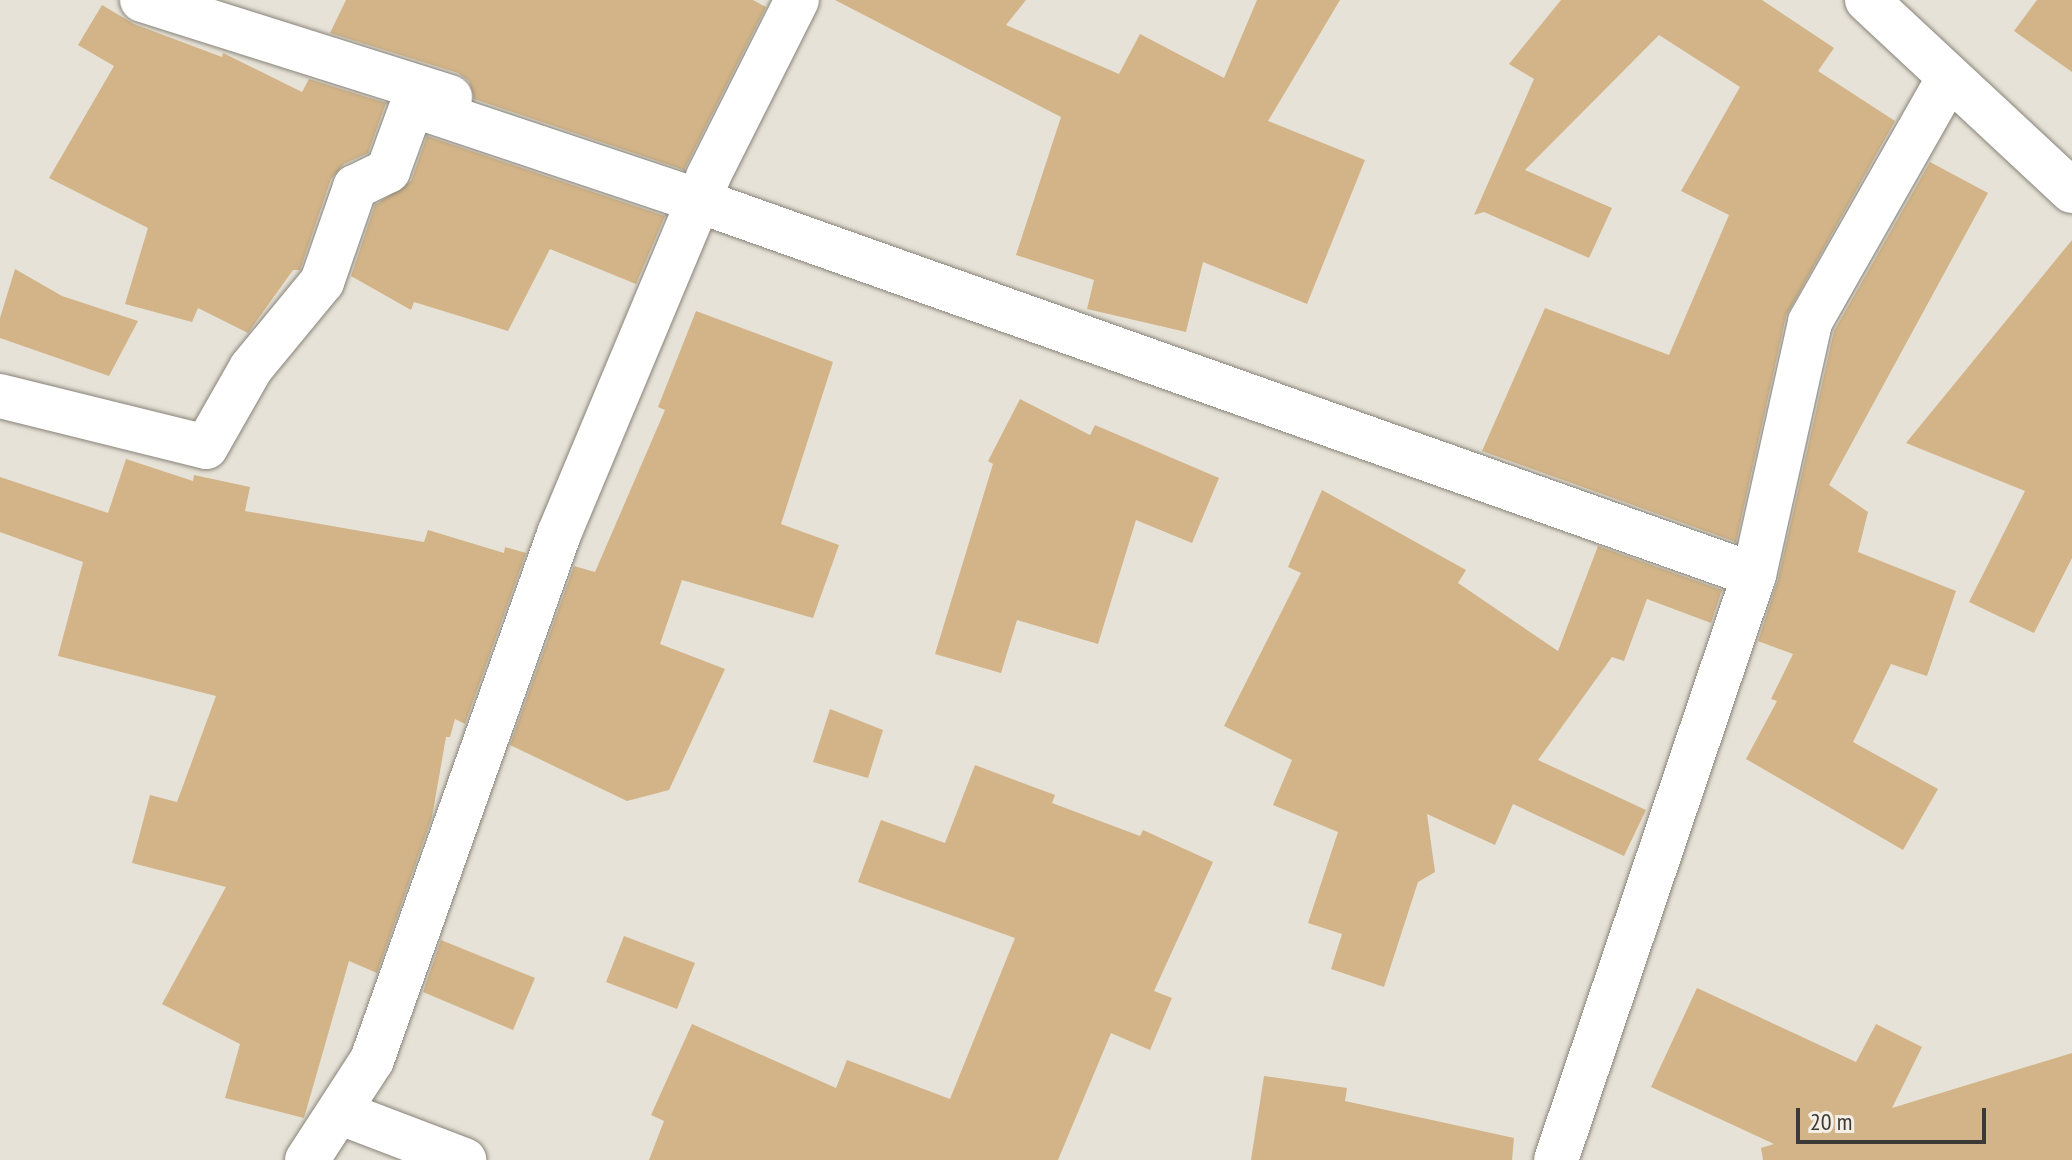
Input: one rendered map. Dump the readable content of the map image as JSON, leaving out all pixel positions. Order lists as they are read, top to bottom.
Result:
{
  "scale_bar": "20 m"
}
